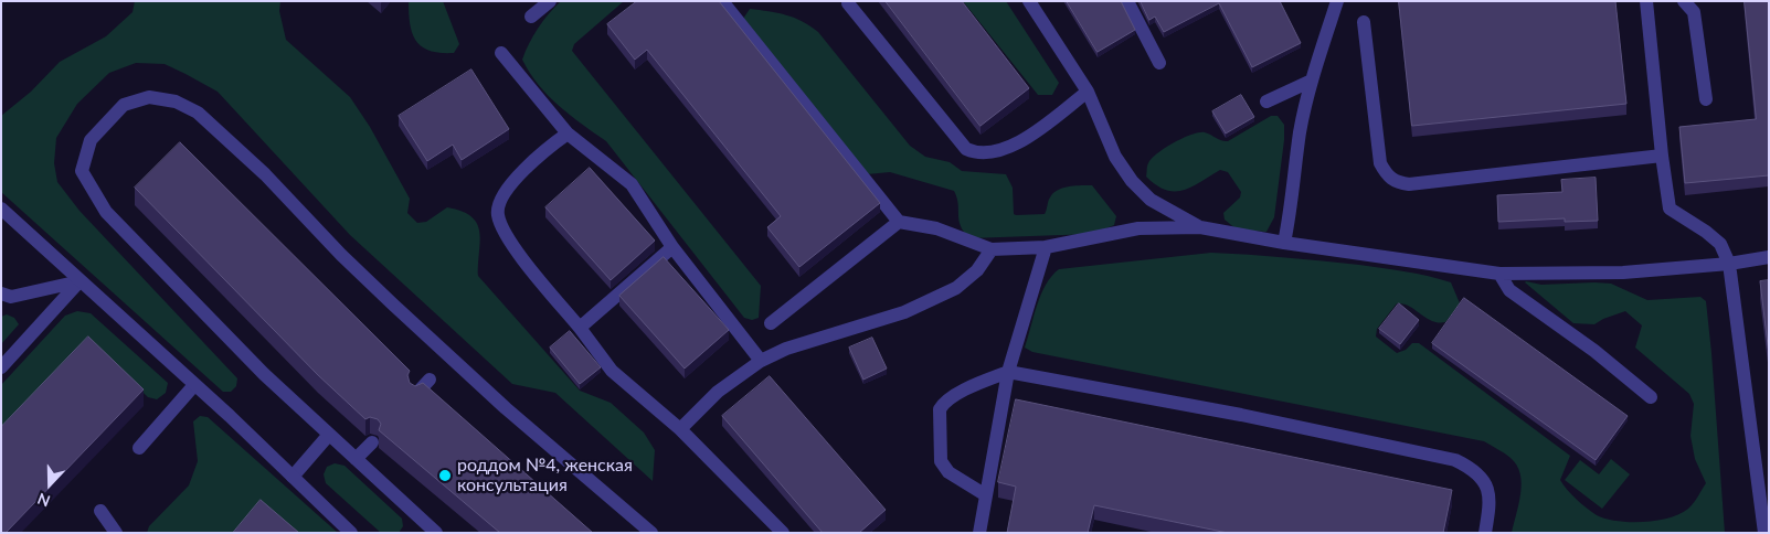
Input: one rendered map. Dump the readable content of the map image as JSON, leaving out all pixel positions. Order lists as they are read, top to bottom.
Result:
{
  "places": ["роддом №4, женская консультация"],
  "north": "bottom"
}
